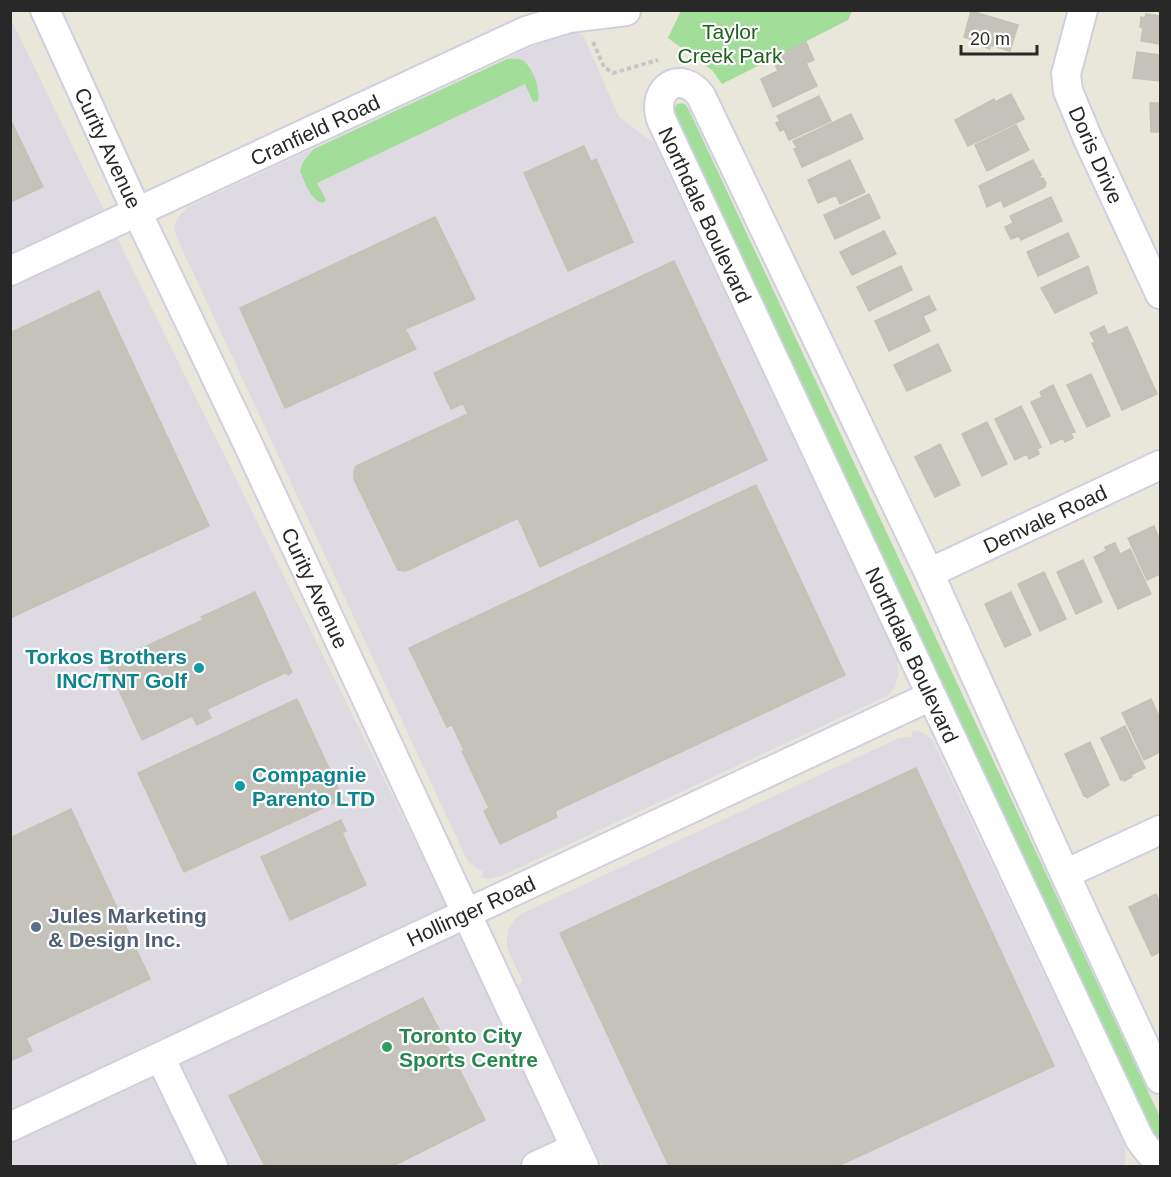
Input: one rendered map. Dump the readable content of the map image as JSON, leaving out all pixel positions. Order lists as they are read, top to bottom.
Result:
{
  "streets": {
    "street": [
      "Cranfield Road",
      "Curity Avenue",
      "Doris Drive",
      "Northdale Boulevard",
      "Denvale Road",
      "Hollinger Road"
    ]
  },
  "crossings": [
    ["Cranfield Road", "Curity Avenue"],
    ["Curity Avenue", "Hollinger Road"],
    ["Northdale Boulevard", "Denvale Road"],
    ["Northdale Boulevard", "Hollinger Road"]
  ],
  "parks": ["Taylor Creek Park"],
  "places": [
    "Torkos Brothers INC/TNT Golf",
    "Compagnie Parento LTD",
    "Jules Marketing & Design Inc.",
    "Toronto City Sports Centre"
  ],
  "scale_bar": "20 m"
}
